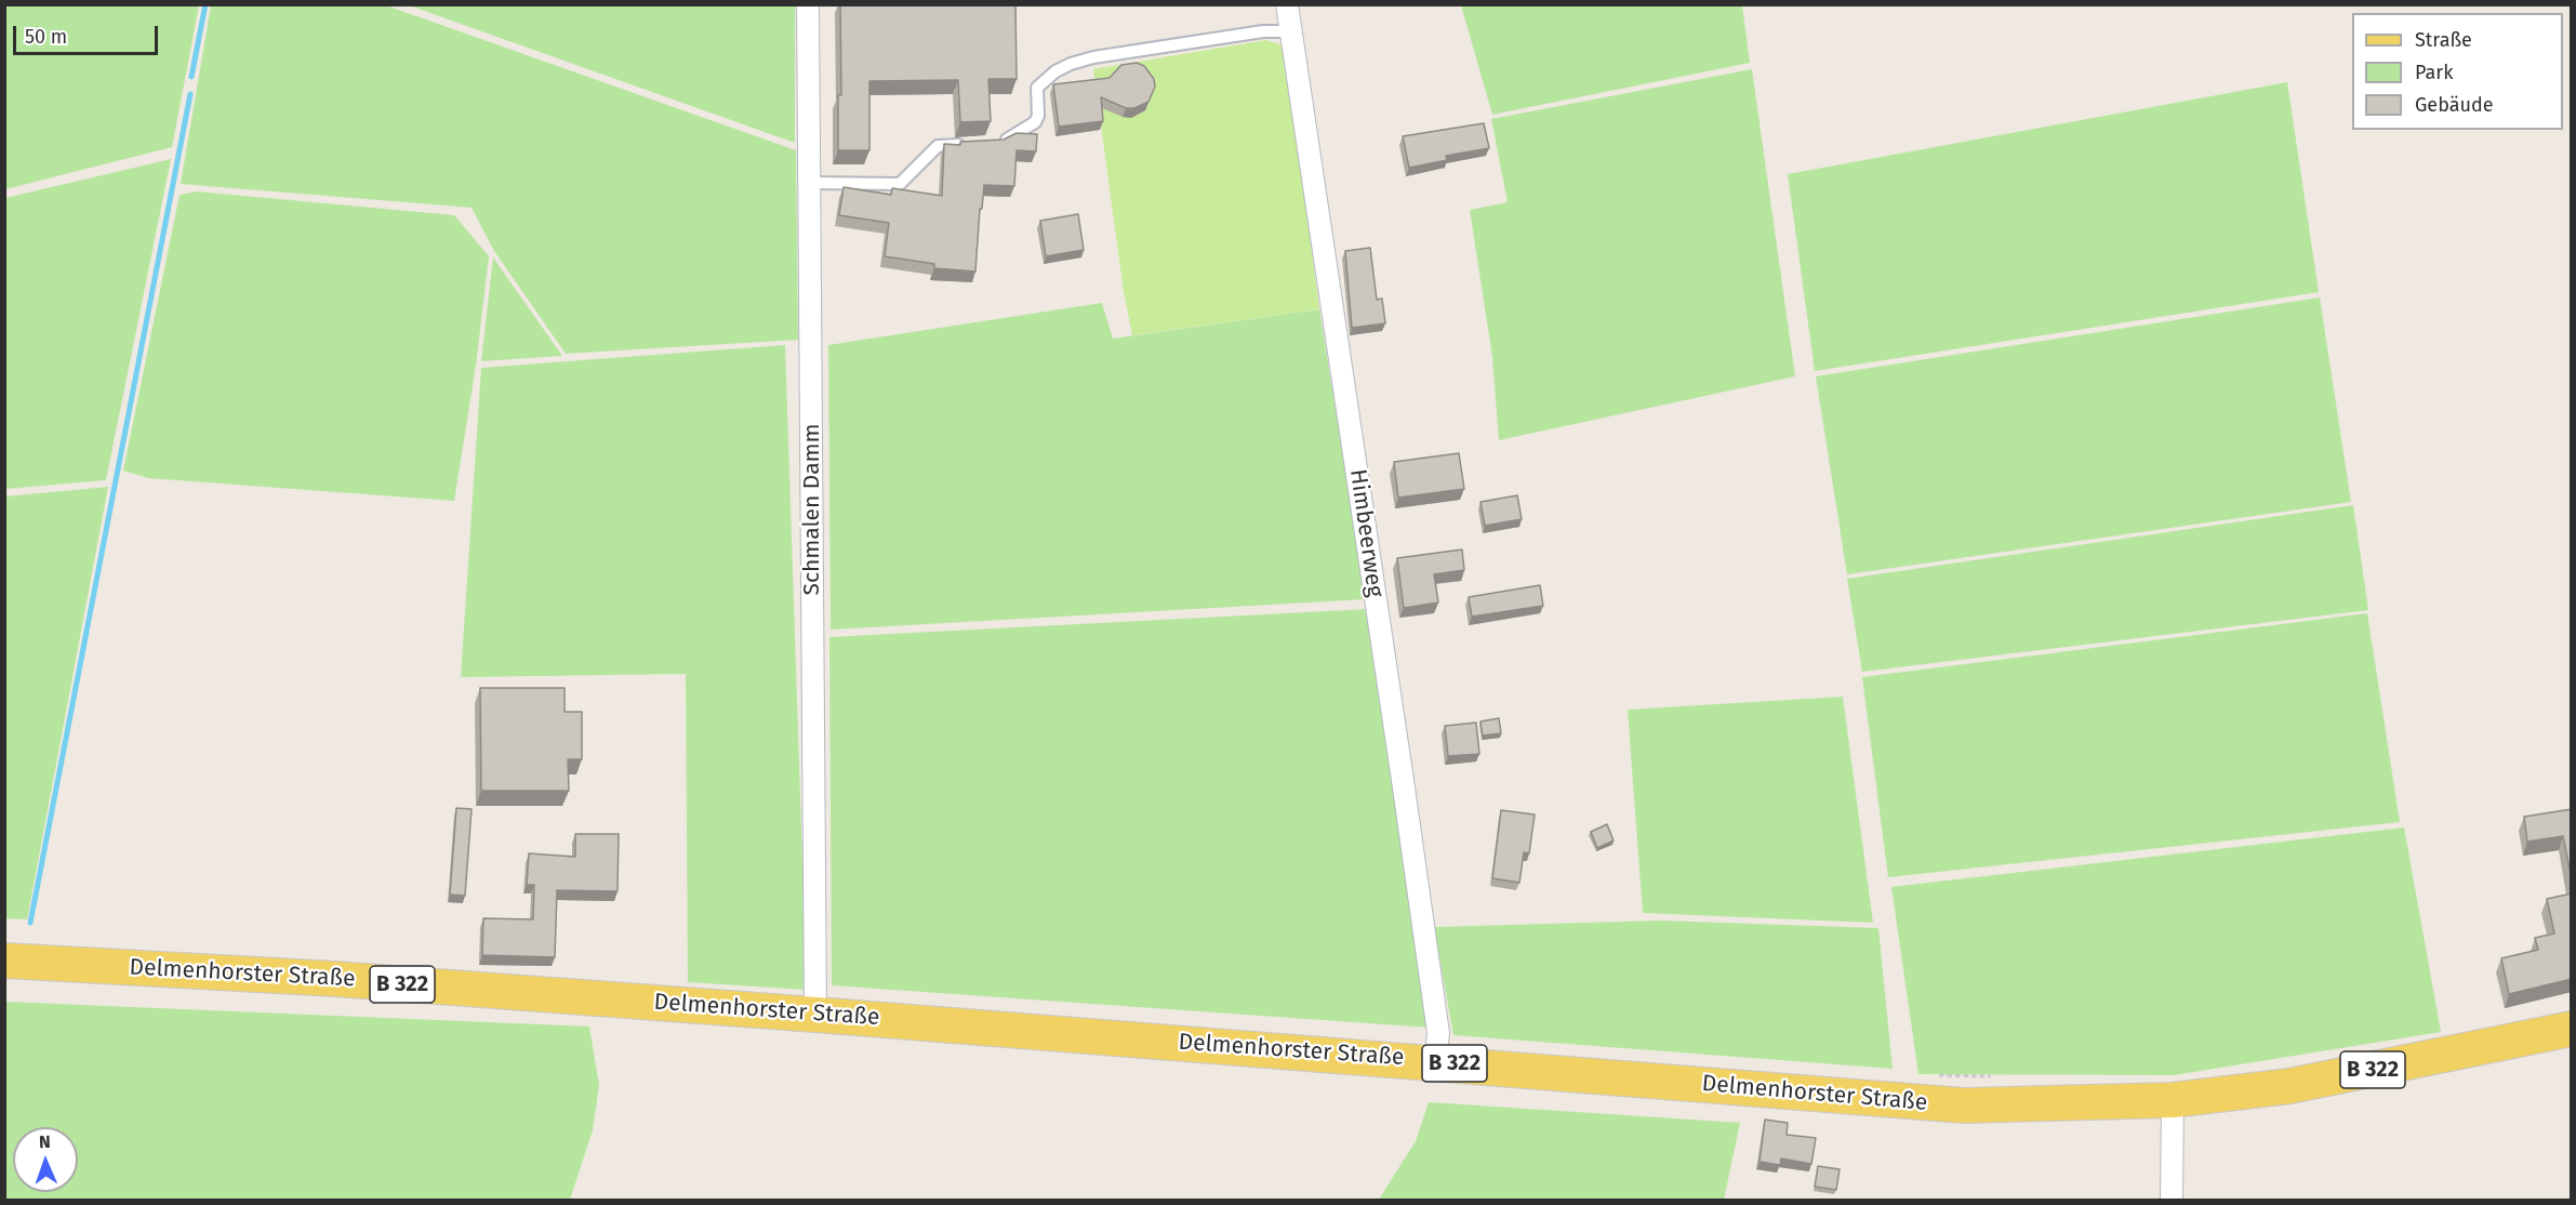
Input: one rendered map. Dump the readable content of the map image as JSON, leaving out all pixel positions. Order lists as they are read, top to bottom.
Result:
{
  "streets": {
    "main road": ["Delmenhorster Straße", "B 322"],
    "street": ["Schmalen Damm", "Himbeerweg"]
  },
  "crossings": [
    ["Schmalen Damm", "Delmenhorster Straße"],
    ["Himbeerweg", "Delmenhorster Straße"]
  ],
  "legend": ["Straße", "Park", "Gebäude"],
  "scale_bar": "50 m",
  "north": "top"
}
